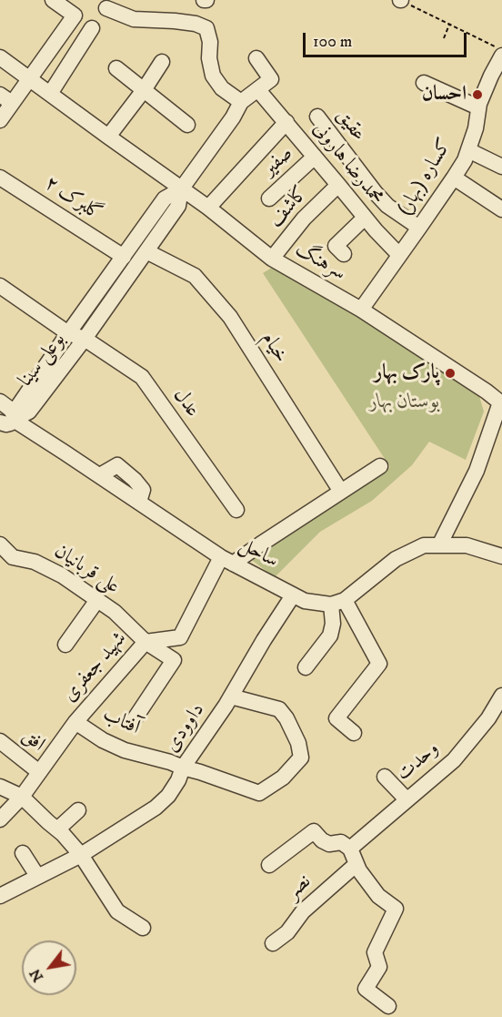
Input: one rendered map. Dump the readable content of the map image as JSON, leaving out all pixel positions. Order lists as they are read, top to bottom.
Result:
{
  "streets": {
    "street": [
      "عقیق",
      "صفیر",
      "محمدرضا هارونی",
      "کساره (بهار)",
      "گلبرک ۲",
      "کاشف",
      "سرهنگ",
      "خیام",
      "بوعلی سینا",
      "عدل",
      "ساحل",
      "علی قربانیان",
      "شهید جعفری",
      "آفتاب",
      "داوودی",
      "افق",
      "وحدت",
      "نصر"
    ]
  },
  "crossings": [
    ["عقیق", "صفیر"],
    ["عقیق", "کساره (بهار)"],
    ["صفیر", "محمدرضا هارونی"],
    ["محمدرضا هارونی", "کساره (بهار)"],
    ["محمدرضا هارونی", "کاشف"],
    ["محمدرضا هارونی", "سرهنگ"],
    ["محمدرضا هارونی", "بوعلی سینا"],
    ["کساره (بهار)", "سرهنگ"],
    ["گلبرک ۲", "بوعلی سینا"],
    ["کاشف", "سرهنگ"],
    ["سرهنگ", "بوعلی سینا"],
    ["خیام", "بوعلی سینا"],
    ["بوعلی سینا", "عدل"],
    ["بوعلی سینا", "ساحل"],
    ["ساحل", "شهید جعفری"],
    ["ساحل", "داوودی"],
    ["علی قربانیان", "شهید جعفری"],
    ["شهید جعفری", "آفتاب"],
    ["شهید جعفری", "افق"],
    ["آفتاب", "داوودی"]
  ],
  "parks": ["بوستان بهار"],
  "places": ["احسان", "پارک بهار"],
  "scale_bar": "100 m",
  "north": "bottom left"
}
